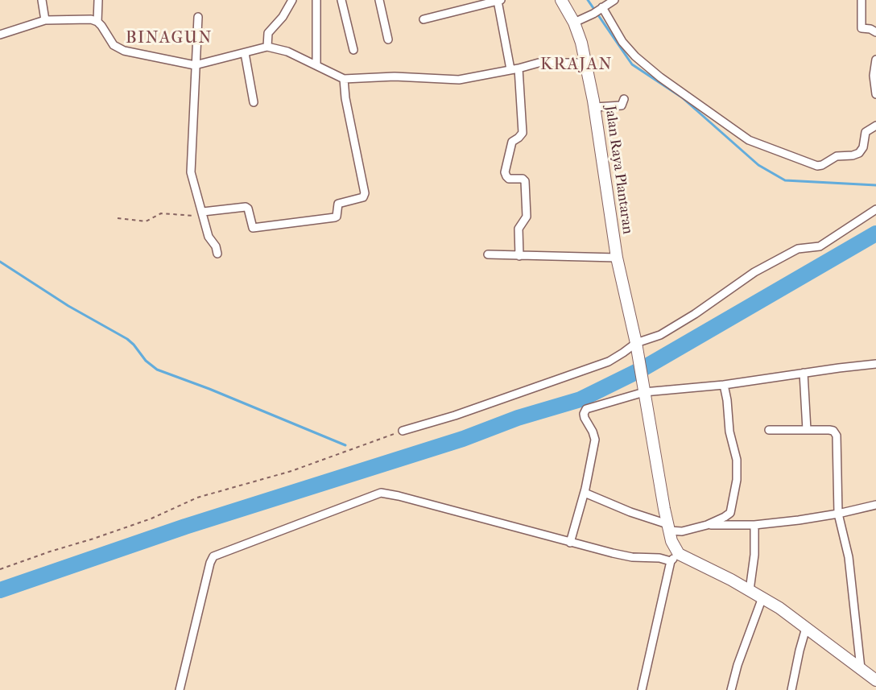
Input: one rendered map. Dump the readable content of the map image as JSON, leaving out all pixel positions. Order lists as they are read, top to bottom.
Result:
{
  "streets": {
    "main road": ["Jalan Raya Plantaran"]
  },
  "districts": ["BINAGUN", "KRAJAN"]
}
